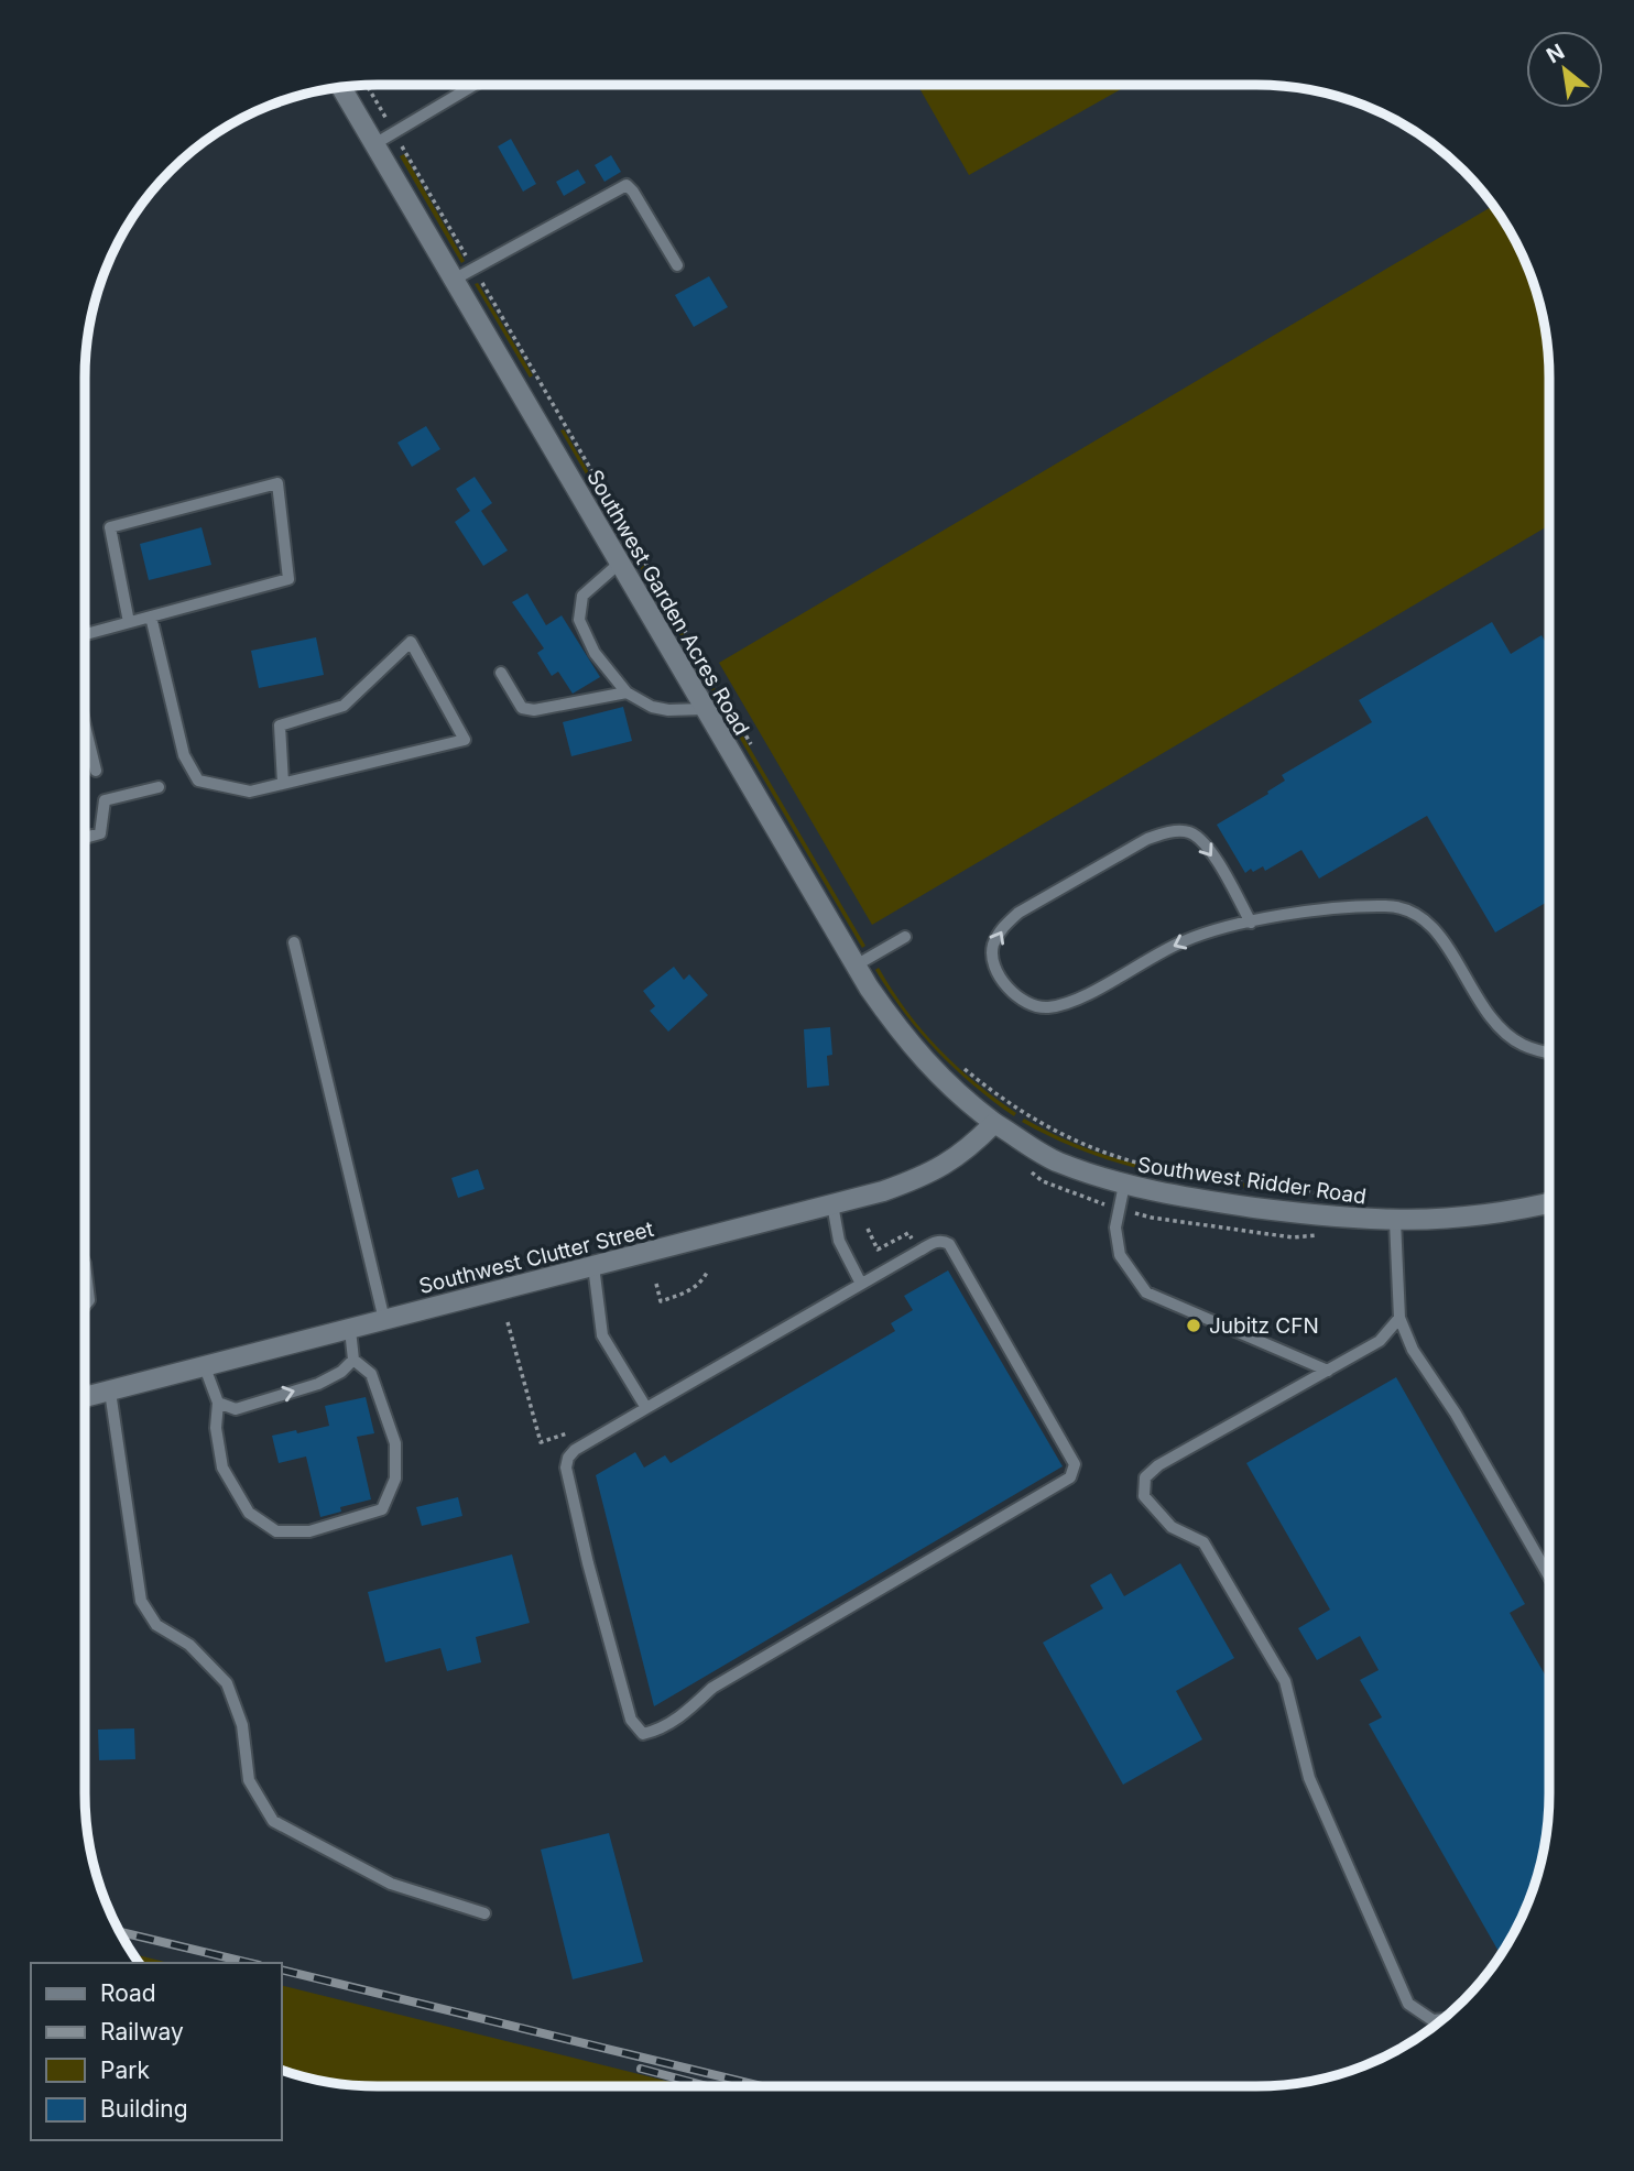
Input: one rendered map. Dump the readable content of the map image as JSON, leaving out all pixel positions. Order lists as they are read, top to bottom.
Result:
{
  "streets": {
    "street": ["Southwest Garden Acres Road", "Southwest Ridder Road", "Southwest Clutter Street"]
  },
  "crossings": [
    ["Southwest Garden Acres Road", "Southwest Ridder Road"],
    ["Southwest Garden Acres Road", "Southwest Clutter Street"],
    ["Southwest Ridder Road", "Southwest Clutter Street"]
  ],
  "places": ["Jubitz CFN"],
  "legend": [
    "Road",
    "Railway",
    "Park",
    "Building"
  ],
  "north": "top left"
}
